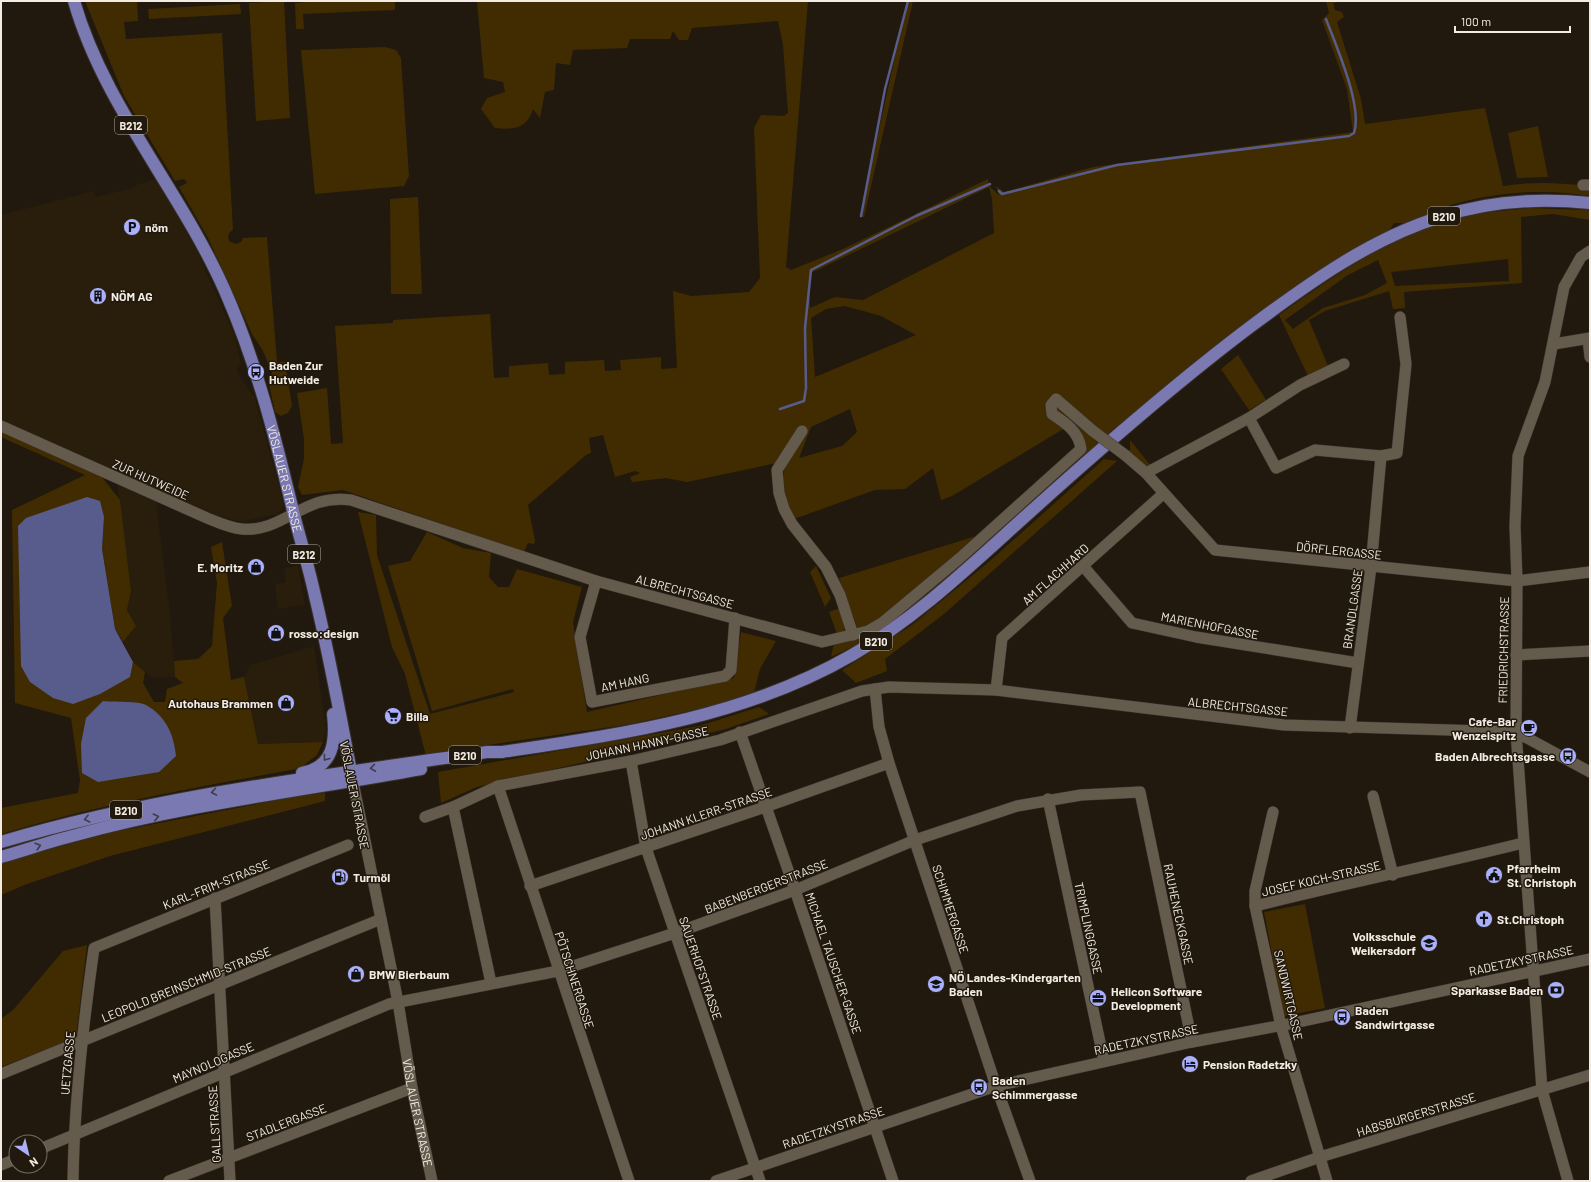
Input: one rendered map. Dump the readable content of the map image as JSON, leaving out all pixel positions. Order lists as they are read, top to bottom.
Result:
{
  "streets": {
    "main road": ["B212", "B210", "VÖSLAUER STRASSE"],
    "street": [
      "ZUR HUTWEIDE",
      "DÖRFLERGASSE",
      "AM FLACHHARD",
      "ALBRECHTSGASSE",
      "BRANDLGASSE",
      "MARIENHOFGASSE",
      "FRIEDRICHSTRASSE",
      "AM HANG",
      "JOHANN HANNY-GASSE",
      "JOHANN KLERR-STRASSE",
      "JOSEF KOCH-STRASSE",
      "KARL-FRIM-STRASSE",
      "BABENBERGERSTRASSE",
      "SCHIMMERGASSE",
      "RAUHENECKGASSE",
      "TRIMPLINGGASSE",
      "RADETZKYSTRASSE",
      "MICHAEL TAUSCHER-GASSE",
      "SAUERHOFSTRASSE",
      "PÖTSCHNERGASSE",
      "LEOPOLD BREINSCHMID-STRASSE",
      "SANDWIRTGASSE",
      "MAYNOLOGASSE",
      "UETZGASSE",
      "HABSBURGERSTRASSE",
      "STADLERGASSE",
      "GALLSTRASSE"
    ]
  },
  "crossings": [
    ["B210", "VÖSLAUER STRASSE"],
    ["ZUR HUTWEIDE", "VÖSLAUER STRASSE"],
    ["ZUR HUTWEIDE", "ALBRECHTSGASSE"],
    ["VÖSLAUER STRASSE", "ALBRECHTSGASSE"],
    ["VÖSLAUER STRASSE", "BABENBERGERSTRASSE"],
    ["VÖSLAUER STRASSE", "LEOPOLD BREINSCHMID-STRASSE"],
    ["VÖSLAUER STRASSE", "MAYNOLOGASSE"],
    ["VÖSLAUER STRASSE", "STADLERGASSE"],
    ["DÖRFLERGASSE", "AM FLACHHARD"],
    ["DÖRFLERGASSE", "ALBRECHTSGASSE"],
    ["DÖRFLERGASSE", "BRANDLGASSE"],
    ["DÖRFLERGASSE", "FRIEDRICHSTRASSE"],
    ["AM FLACHHARD", "ALBRECHTSGASSE"],
    ["AM FLACHHARD", "MARIENHOFGASSE"],
    ["ALBRECHTSGASSE", "BRANDLGASSE"],
    ["ALBRECHTSGASSE", "FRIEDRICHSTRASSE"],
    ["ALBRECHTSGASSE", "AM HANG"],
    ["ALBRECHTSGASSE", "JOHANN HANNY-GASSE"],
    ["ALBRECHTSGASSE", "SCHIMMERGASSE"],
    ["BRANDLGASSE", "MARIENHOFGASSE"],
    ["FRIEDRICHSTRASSE", "JOSEF KOCH-STRASSE"],
    ["FRIEDRICHSTRASSE", "RADETZKYSTRASSE"],
    ["FRIEDRICHSTRASSE", "HABSBURGERSTRASSE"],
    ["JOHANN HANNY-GASSE", "SCHIMMERGASSE"],
    ["JOHANN HANNY-GASSE", "MICHAEL TAUSCHER-GASSE"],
    ["JOHANN HANNY-GASSE", "SAUERHOFSTRASSE"],
    ["JOHANN HANNY-GASSE", "PÖTSCHNERGASSE"],
    ["JOHANN KLERR-STRASSE", "SCHIMMERGASSE"],
    ["JOHANN KLERR-STRASSE", "MICHAEL TAUSCHER-GASSE"],
    ["JOHANN KLERR-STRASSE", "SAUERHOFSTRASSE"],
    ["JOHANN KLERR-STRASSE", "PÖTSCHNERGASSE"],
    ["JOSEF KOCH-STRASSE", "SANDWIRTGASSE"],
    ["KARL-FRIM-STRASSE", "UETZGASSE"],
    ["KARL-FRIM-STRASSE", "GALLSTRASSE"],
    ["BABENBERGERSTRASSE", "SCHIMMERGASSE"],
    ["BABENBERGERSTRASSE", "RAUHENECKGASSE"],
    ["BABENBERGERSTRASSE", "TRIMPLINGGASSE"],
    ["BABENBERGERSTRASSE", "MICHAEL TAUSCHER-GASSE"],
    ["BABENBERGERSTRASSE", "SAUERHOFSTRASSE"],
    ["BABENBERGERSTRASSE", "PÖTSCHNERGASSE"],
    ["BABENBERGERSTRASSE", "MAYNOLOGASSE"],
    ["SCHIMMERGASSE", "RADETZKYSTRASSE"],
    ["RAUHENECKGASSE", "RADETZKYSTRASSE"],
    ["TRIMPLINGGASSE", "RADETZKYSTRASSE"],
    ["RADETZKYSTRASSE", "MICHAEL TAUSCHER-GASSE"],
    ["RADETZKYSTRASSE", "SAUERHOFSTRASSE"],
    ["RADETZKYSTRASSE", "SANDWIRTGASSE"],
    ["LEOPOLD BREINSCHMID-STRASSE", "UETZGASSE"],
    ["LEOPOLD BREINSCHMID-STRASSE", "GALLSTRASSE"],
    ["SANDWIRTGASSE", "HABSBURGERSTRASSE"],
    ["MAYNOLOGASSE", "UETZGASSE"],
    ["MAYNOLOGASSE", "GALLSTRASSE"],
    ["STADLERGASSE", "GALLSTRASSE"]
  ],
  "places": {
    "parking": ["nöm"],
    "building": ["NÖM AG"],
    "bus stop": [
      "Baden Zur Hutweide",
      "Baden Albrechtsgasse",
      "Baden Sandwirtgasse",
      "Baden Schimmergasse"
    ],
    "shop": [
      "E. Moritz",
      "rosso:design",
      "Autohaus Brammen",
      "BMW Bierbaum"
    ],
    "supermarket": ["Billa"],
    "cafe": ["Cafe-Bar Wenzelspitz"],
    "public building": ["Pfarrheim St. Christoph"],
    "fuel station": ["Turmöl"],
    "church": ["St.Christoph"],
    "school or university": ["Volksschule Weikersdorf", "NÖ Landes-Kindergarten Baden"],
    "bank": ["Sparkasse Baden"],
    "office": ["Helicon Software Development"],
    "hotel": ["Pension Radetzky"]
  },
  "scale_bar": "100 m",
  "north": "bottom right"
}
